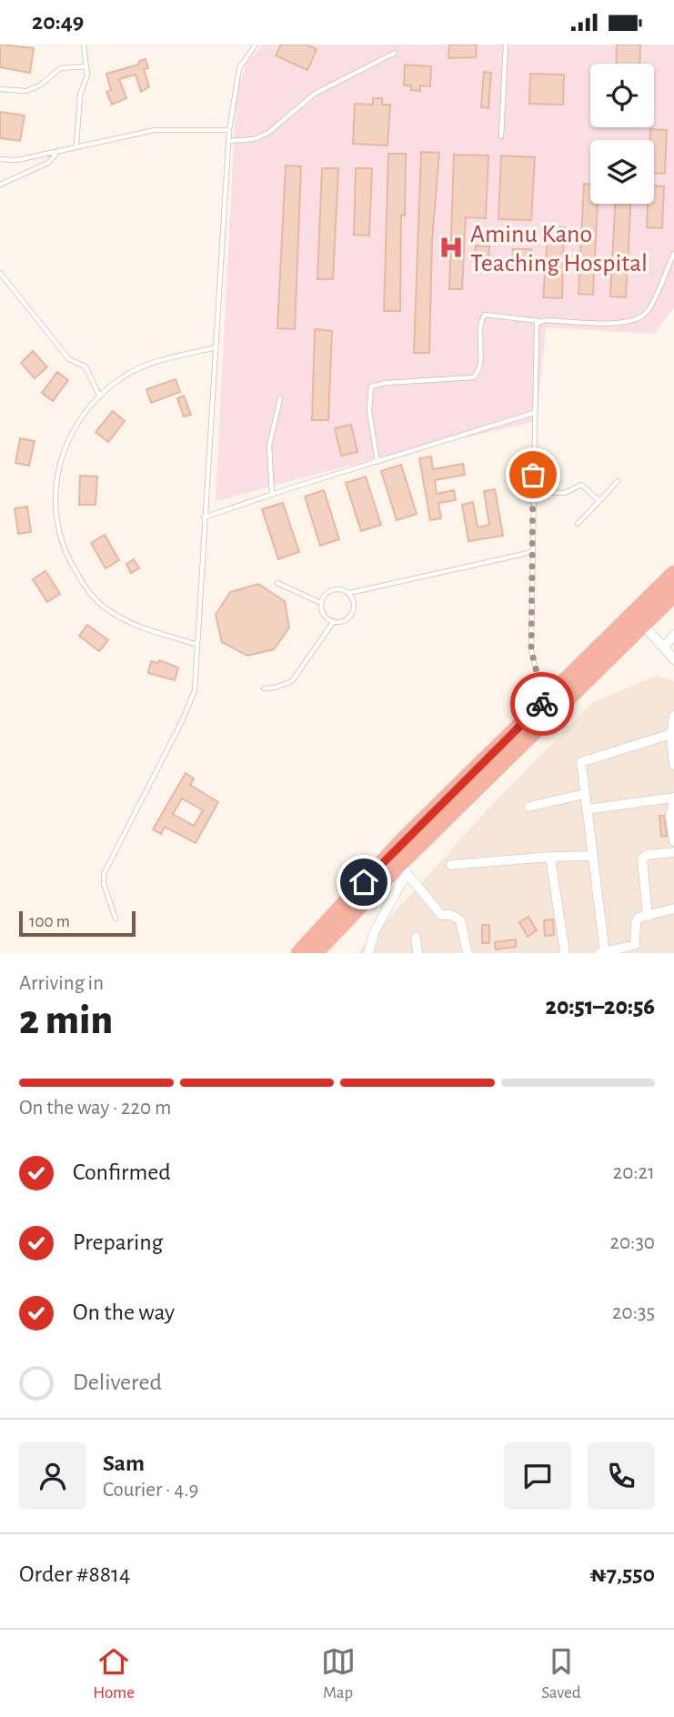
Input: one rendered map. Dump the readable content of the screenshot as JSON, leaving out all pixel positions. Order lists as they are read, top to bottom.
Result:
{
  "places": {
    "hospital": ["Aminu Kano Teaching Hospital"]
  },
  "scale_bar": "100 m",
  "page": {
    "status": "20:49",
    "scale": "100 m",
    "heading": ["2 min", "Arriving in", "20:51–20:56"],
    "panel": [
      "Sam",
      "Courier · 4.9",
      "Order #8814",
      "₦7,550"
    ],
    "bar": "On the way · 220 m",
    "list": [
      ["Confirmed", "20:21"],
      ["Preparing", "20:30"],
      ["On the way", "20:35"],
      "Delivered"
    ],
    "tabs": ["Home", "Map", "Saved"]
  }
}
